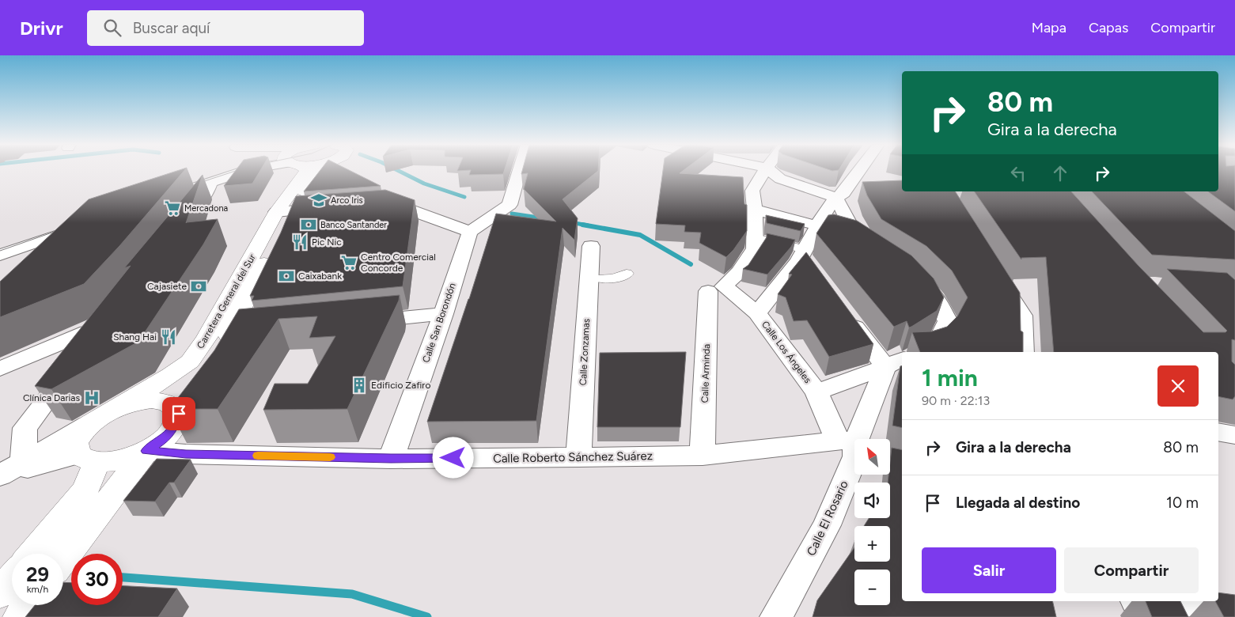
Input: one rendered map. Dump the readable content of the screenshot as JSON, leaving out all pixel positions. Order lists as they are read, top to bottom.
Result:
{
  "streets": {
    "main road": ["Carretera General del Sur"],
    "street": [
      "Calle San Borondón",
      "Calle Zonzamas",
      "Calle Los Ángeles",
      "Calle Arminda",
      "Calle Roberto Sánchez Suárez",
      "Calle El Rosario"
    ]
  },
  "crossings": [
    ["Calle San Borondón", "Calle Roberto Sánchez Suárez"],
    ["Calle Zonzamas", "Calle Roberto Sánchez Suárez"],
    ["Calle Los Ángeles", "Calle Roberto Sánchez Suárez"],
    ["Calle Los Ángeles", "Calle El Rosario"],
    ["Calle Arminda", "Calle Roberto Sánchez Suárez"],
    ["Calle Roberto Sánchez Suárez", "Calle El Rosario"]
  ],
  "places": {
    "school or university": ["Arco Iris"],
    "supermarket": ["Mercadona", "Centro Comercial Concorde"],
    "bank": ["Banco Santander", "Caixabank", "Cajasiete"],
    "restaurant": ["Pic Nic", "Shang Hai"],
    "building": ["Edificio Zafiro"],
    "hospital": ["Clínica Darias"]
  },
  "north": "top left",
  "page": {
    "header": "Drivr",
    "search": "Buscar aquí",
    "nav": ["Mapa", "Capas", "Compartir"],
    "turn": ["80 m", "Gira a la derecha"],
    "heading": ["1 min", "90 m · 22:13"],
    "list": [
      {
        "name": "Gira a la derecha",
        "value": "80 m"
      },
      {
        "name": "Llegada al destino",
        "value": "10 m"
      }
    ],
    "map_buttons": ["+", "−"],
    "buttons": ["Salir", "Compartir"],
    "speed": "29 km/h",
    "limit": "30"
  }
}
